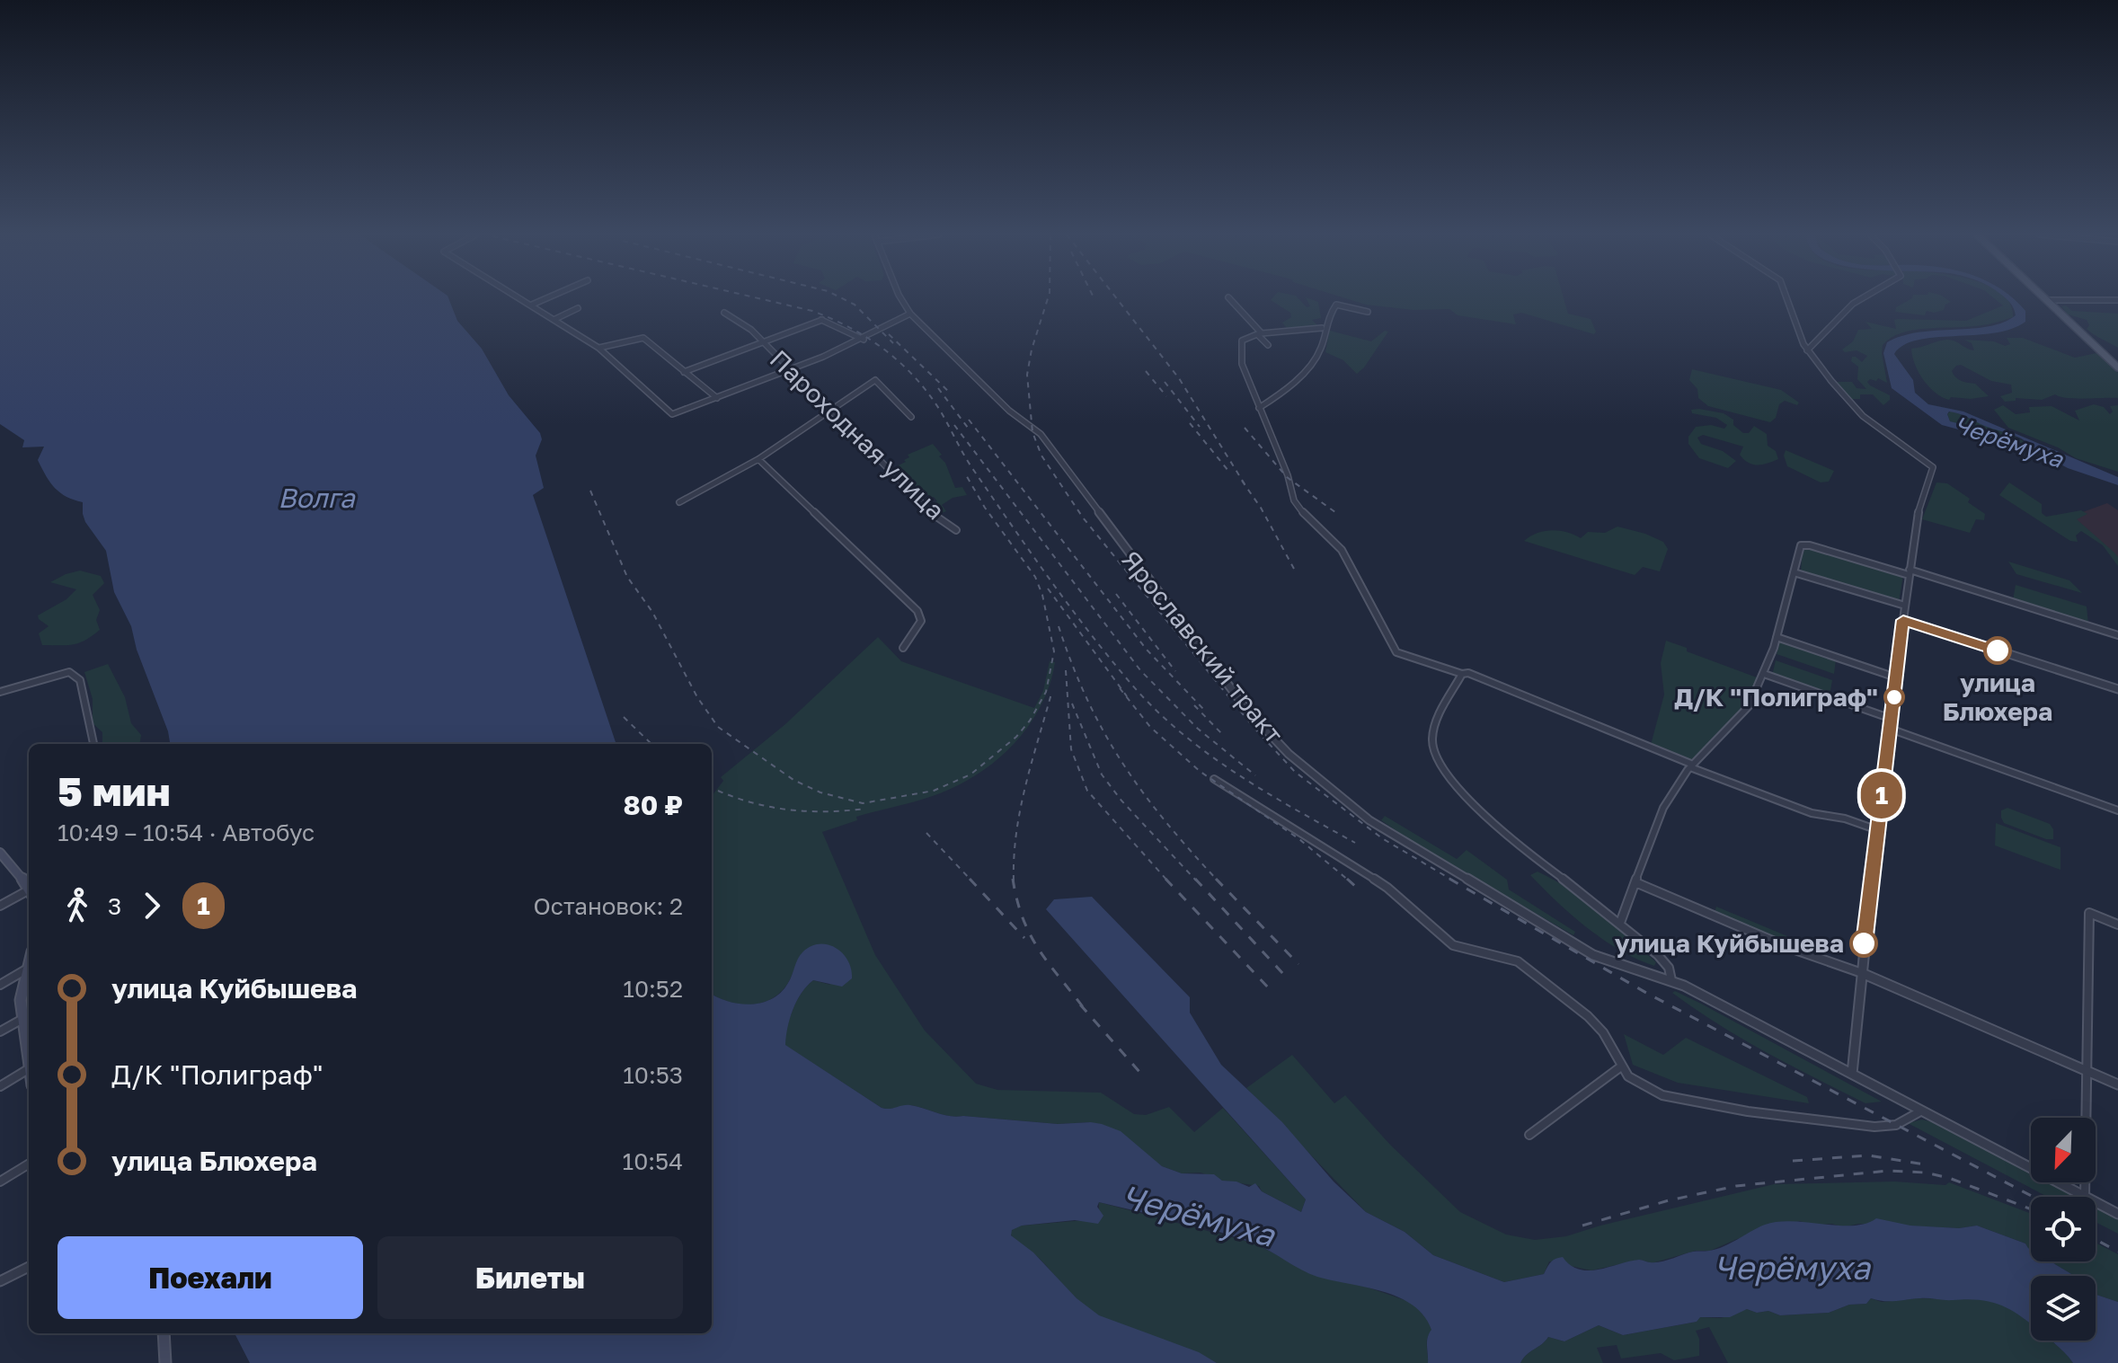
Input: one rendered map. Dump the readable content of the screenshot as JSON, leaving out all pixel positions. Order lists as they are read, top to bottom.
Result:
{
  "streets": {
    "street": ["Пароходная улица", "Ярославский тракт"]
  },
  "water": ["Черёмуха", "Волга"],
  "places": ["улица Блюхера", "Д/К \"Полиграф\"", "улица Куйбышева"],
  "lines": ["bus line 1"],
  "north": "bottom left",
  "page": {
    "on_map": "1",
    "heading": ["5 мин", "10:49 – 10:54 · Автобус", "80 ₽"],
    "legs": ["3", "1", "Остановок: 2"],
    "list": [
      {
        "name": "улица Куйбышева",
        "value": "10:52"
      },
      {
        "name": "Д/К \"Полиграф\"",
        "value": "10:53"
      },
      {
        "name": "улица Блюхера",
        "value": "10:54"
      }
    ],
    "buttons": ["Поехали", "Билеты"]
  }
}
